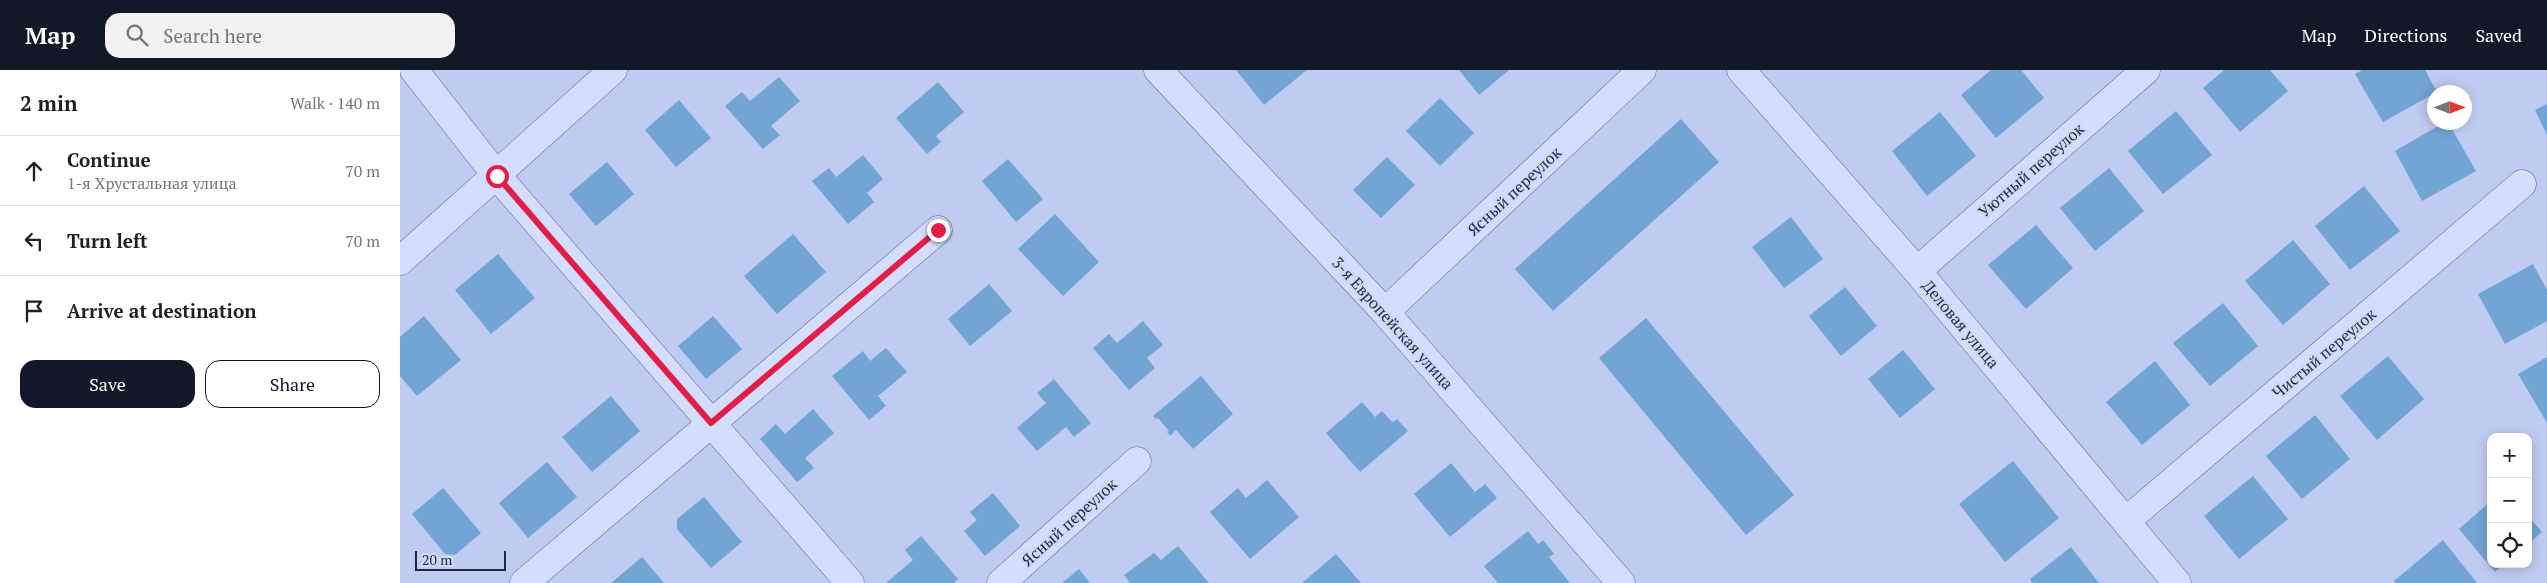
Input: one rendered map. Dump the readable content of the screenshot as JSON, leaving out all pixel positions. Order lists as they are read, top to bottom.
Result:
{
  "streets": {
    "street": [
      "Уютный переулок",
      "Ясный переулок",
      "3-я Европейская улица",
      "Деловая улица",
      "Чистый переулок"
    ]
  },
  "crossings": [
    ["Уютный переулок", "Деловая улица"],
    ["Ясный переулок", "3-я Европейская улица"],
    ["Деловая улица", "Чистый переулок"]
  ],
  "scale_bar": "20 m",
  "north": "right",
  "page": {
    "header": "Map",
    "search": "Search here",
    "nav": ["Map", "Directions", "Saved"],
    "heading": ["2 min", "Walk · 140 m"],
    "list": [
      ["Continue", "1-я Хрустальная улица", "70 m"],
      ["Turn left", "70 m"],
      "Arrive at destination"
    ],
    "buttons": ["Save", "Share"],
    "map_buttons": ["+", "−"],
    "scale": "20 m"
  }
}
